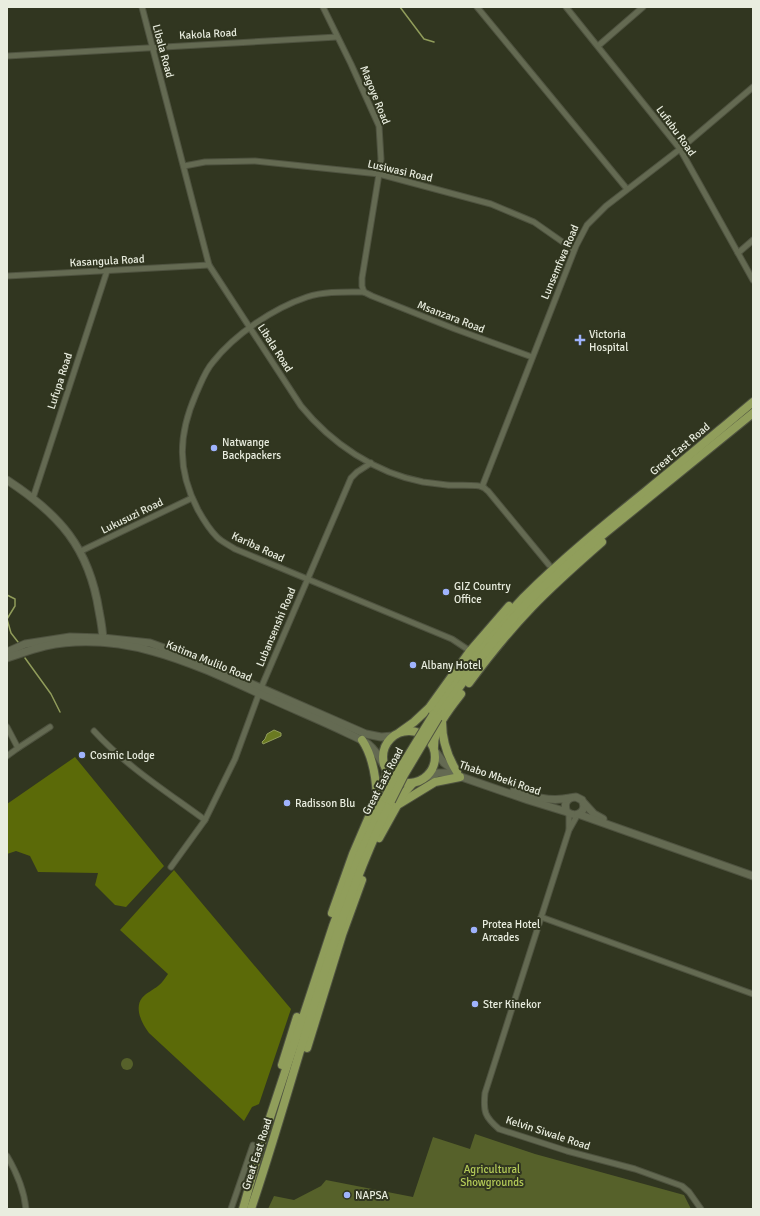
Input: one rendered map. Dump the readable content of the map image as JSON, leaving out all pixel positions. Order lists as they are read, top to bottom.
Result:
{
  "streets": {
    "main road": ["Great East Road", "Katima Mulilo Road", "Thabo Mbeki Road"],
    "street": [
      "Kakola Road",
      "Libala Road",
      "Magoye Road",
      "Lufubu Road",
      "Lusiwasi Road",
      "Kasangula Road",
      "Lunsemfwa Road",
      "Msanzara Road",
      "Lufupa Road",
      "Lukusuzi Road",
      "Kariba Road",
      "Lubansenshi Road",
      "Kelvin Siwale Road"
    ]
  },
  "crossings": [
    ["Kakola Road", "Libala Road"],
    ["Kakola Road", "Magoye Road"],
    ["Libala Road", "Lusiwasi Road"],
    ["Libala Road", "Kasangula Road"],
    ["Libala Road", "Lunsemfwa Road"],
    ["Libala Road", "Kariba Road"],
    ["Libala Road", "Lubansenshi Road"],
    ["Magoye Road", "Lusiwasi Road"],
    ["Magoye Road", "Msanzara Road"],
    ["Magoye Road", "Kariba Road"],
    ["Lufubu Road", "Lunsemfwa Road"],
    ["Lusiwasi Road", "Lunsemfwa Road"],
    ["Kasangula Road", "Lufupa Road"],
    ["Lunsemfwa Road", "Msanzara Road"],
    ["Msanzara Road", "Kariba Road"],
    ["Great East Road", "Kariba Road"],
    ["Great East Road", "Katima Mulilo Road"],
    ["Great East Road", "Thabo Mbeki Road"],
    ["Lukusuzi Road", "Kariba Road"],
    ["Kariba Road", "Lubansenshi Road"],
    ["Lubansenshi Road", "Katima Mulilo Road"],
    ["Katima Mulilo Road", "Thabo Mbeki Road"],
    ["Thabo Mbeki Road", "Kelvin Siwale Road"]
  ],
  "parks": ["Agricultural Showgrounds"],
  "places": {
    "health": ["Victoria Hospital"],
    "other": [
      "Natwange Backpackers",
      "GIZ Country Office",
      "Albany Hotel",
      "Cosmic Lodge",
      "Radisson Blu",
      "Protea Hotel Arcades",
      "Ster Kinekor",
      "NAPSA"
    ]
  }
}
